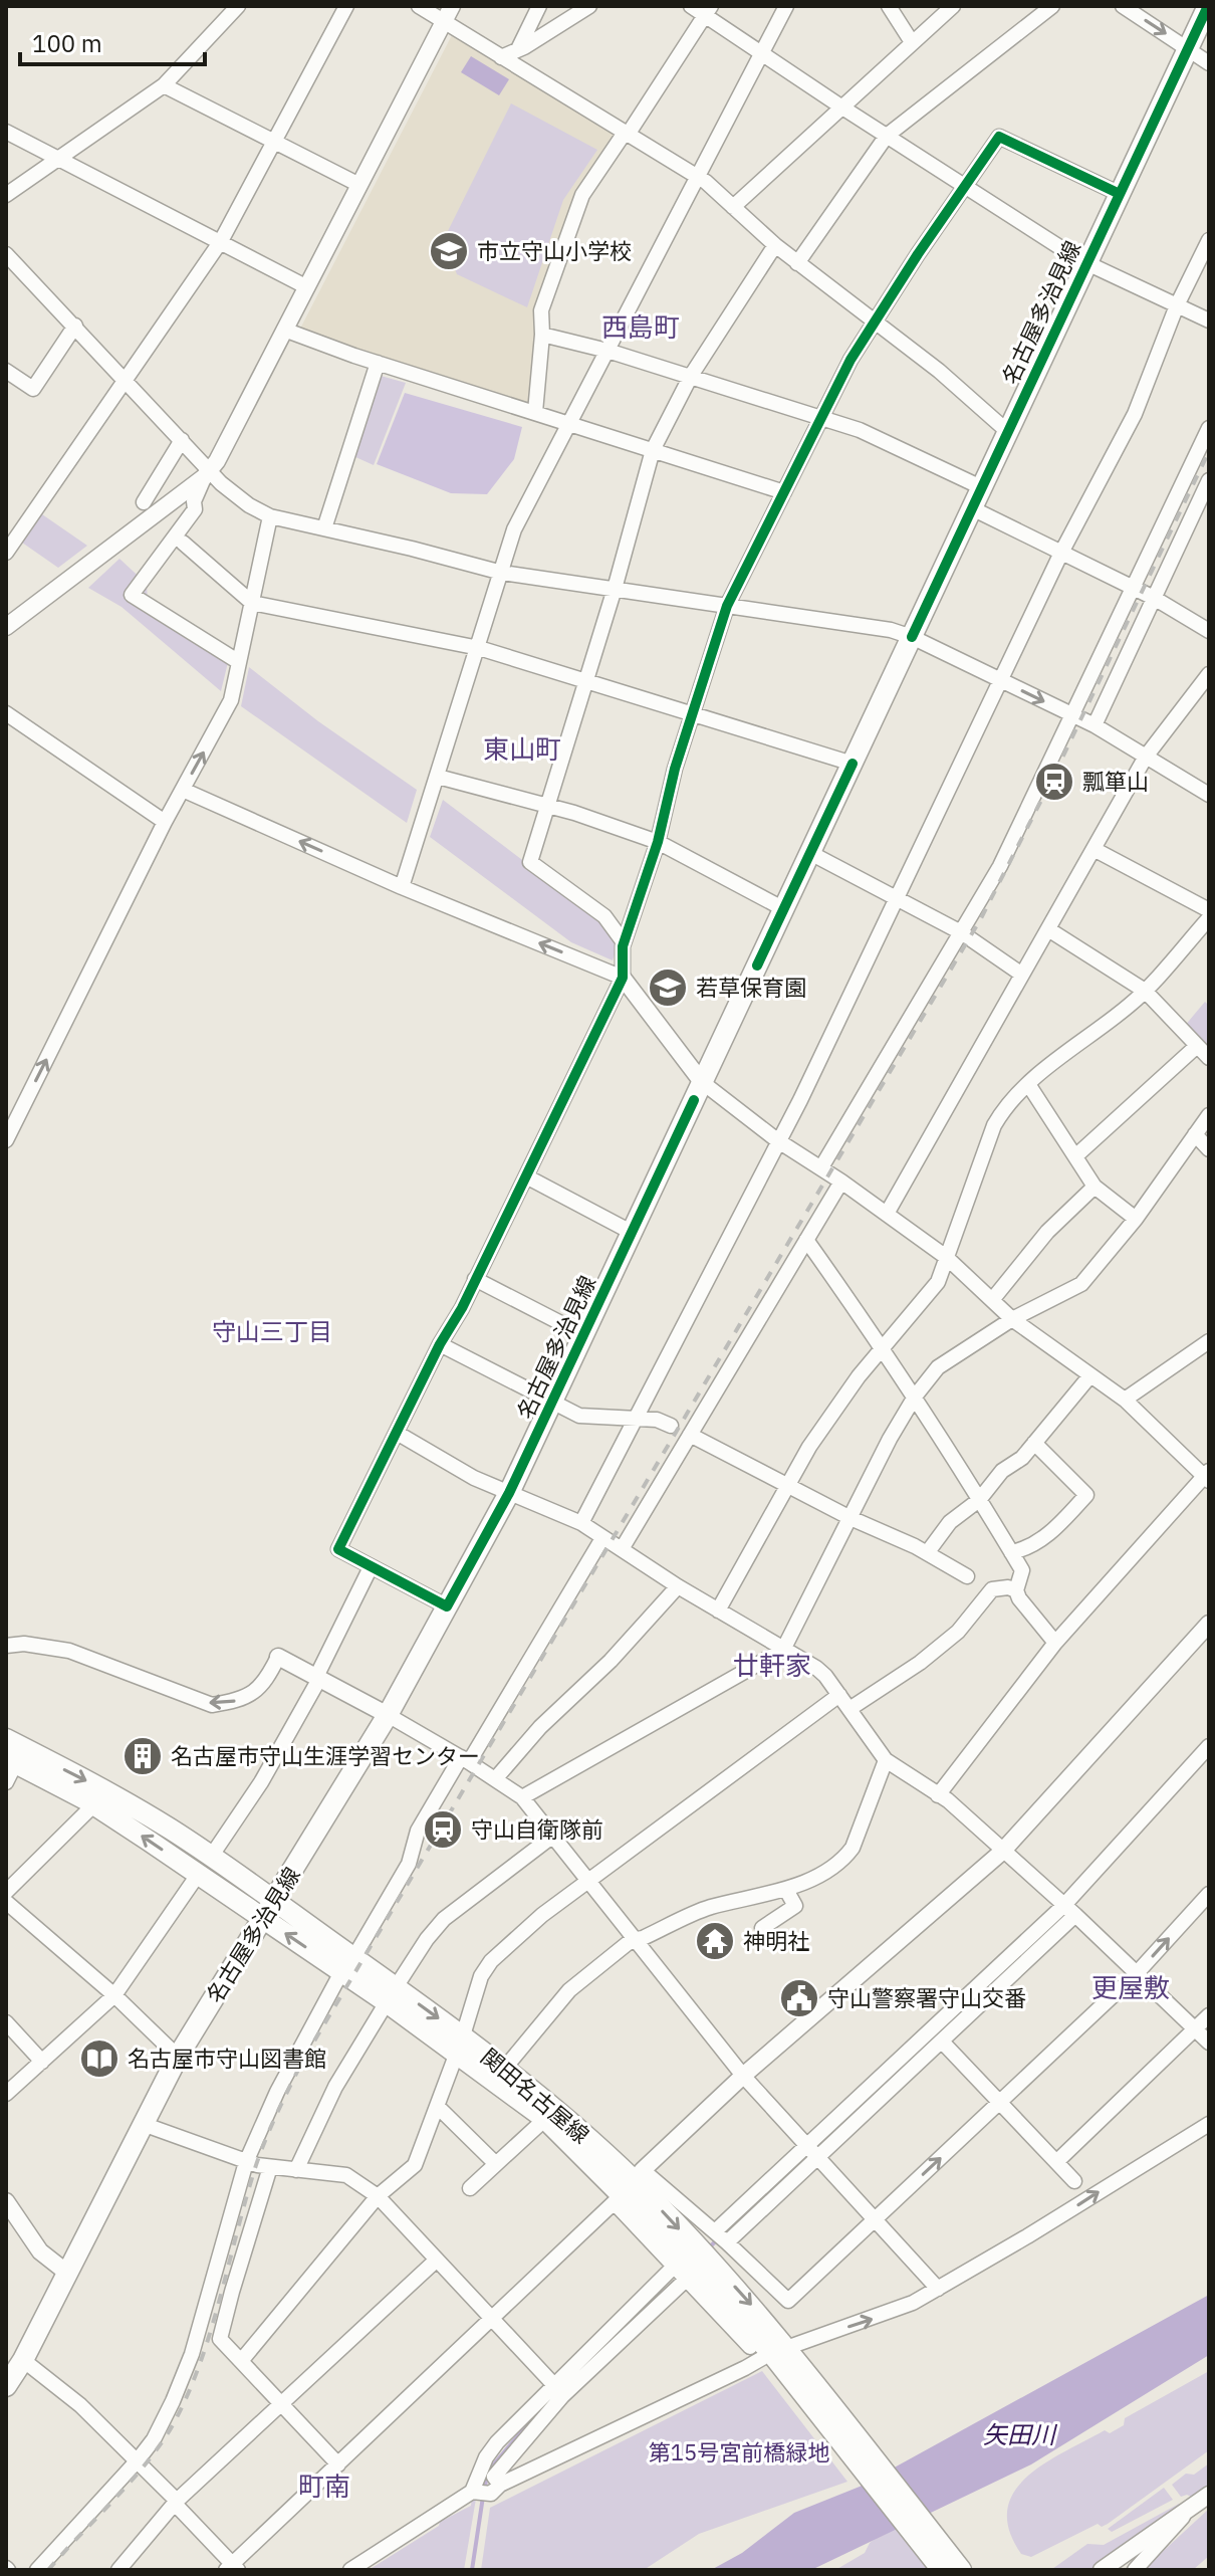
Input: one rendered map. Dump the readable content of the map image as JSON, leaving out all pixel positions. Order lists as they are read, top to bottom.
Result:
{
  "streets": {
    "main road": ["名古屋多治見線", "関田名古屋線"]
  },
  "crossings": [
    ["名古屋多治見線", "関田名古屋線"]
  ],
  "districts": [
    "西島町",
    "東山町",
    "守山三丁目",
    "廿軒家",
    "更屋敷",
    "町南"
  ],
  "water": ["矢田川"],
  "parks": ["第15号宮前橋緑地"],
  "places": {
    "school or university": ["市立守山小学校", "若草保育園"],
    "station": ["瓢箪山", "守山自衛隊前"],
    "building": ["名古屋市守山生涯学習センター"],
    "temple": ["神明社"],
    "public building": ["守山警察署守山交番"],
    "library": ["名古屋市守山図書館"]
  },
  "scale_bar": "100 m"
}
